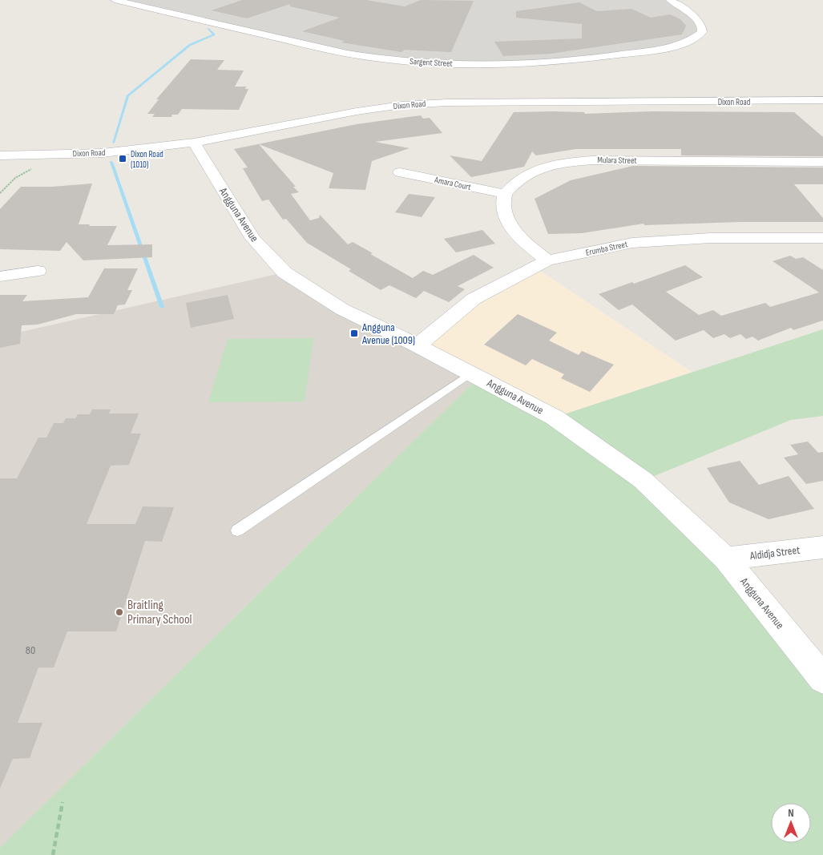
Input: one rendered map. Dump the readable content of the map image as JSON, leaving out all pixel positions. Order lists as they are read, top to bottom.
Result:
{
  "streets": {
    "street": [
      "Sargent Street",
      "Dixon Road",
      "Mulara Street",
      "Amara Court",
      "Angguna Avenue",
      "Erumba Street",
      "Aldidja Street"
    ]
  },
  "crossings": [
    ["Dixon Road", "Angguna Avenue"],
    ["Mulara Street", "Amara Court"],
    ["Angguna Avenue", "Erumba Street"],
    ["Angguna Avenue", "Aldidja Street"]
  ],
  "places": {
    "transit": ["Dixon Road (1010)", "Angguna Avenue (1009)"],
    "other": ["Braitling Primary School"]
  },
  "house_numbers": ["80"],
  "north": "top"
}
